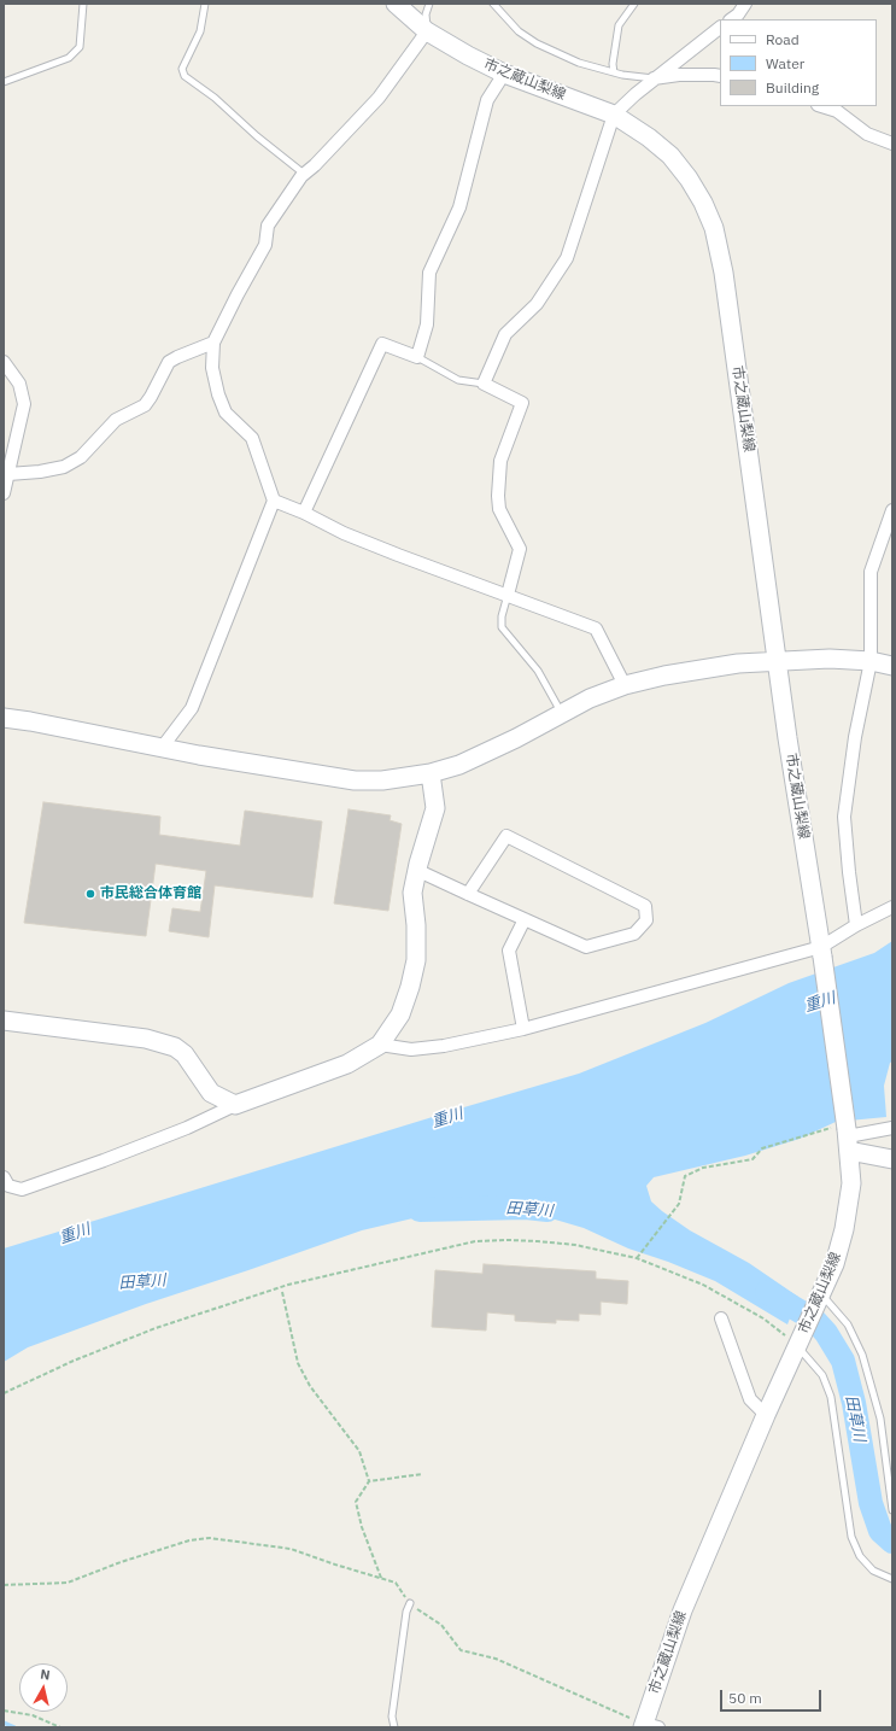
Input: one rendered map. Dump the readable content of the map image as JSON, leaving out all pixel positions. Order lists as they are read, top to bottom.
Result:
{
  "streets": {
    "main road": ["市之蔵山梨線"]
  },
  "water": ["重川", "田草川"],
  "places": ["市民総合体育館"],
  "legend": ["Road", "Water", "Building"],
  "scale_bar": "50 m",
  "north": "top"
}
